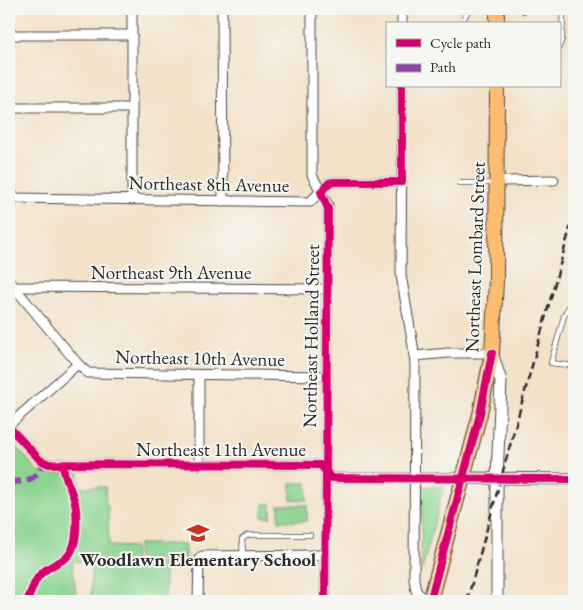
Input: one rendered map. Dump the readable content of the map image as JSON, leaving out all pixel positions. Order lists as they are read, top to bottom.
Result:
{
  "streets": {
    "main road": ["Northeast Lombard Street"],
    "street": [
      "Northeast 8th Avenue",
      "Northeast 9th Avenue",
      "Northeast Holland Street",
      "Northeast 10th Avenue",
      "Northeast 11th Avenue"
    ]
  },
  "crossings": [
    ["Northeast 8th Avenue", "Northeast Holland Street"],
    ["Northeast Lombard Street", "Northeast 11th Avenue"],
    ["Northeast 9th Avenue", "Northeast Holland Street"],
    ["Northeast Holland Street", "Northeast 10th Avenue"],
    ["Northeast Holland Street", "Northeast 11th Avenue"]
  ],
  "places": {
    "school or university": ["Woodlawn Elementary School"]
  },
  "legend": ["Cycle path", "Path"]
}
